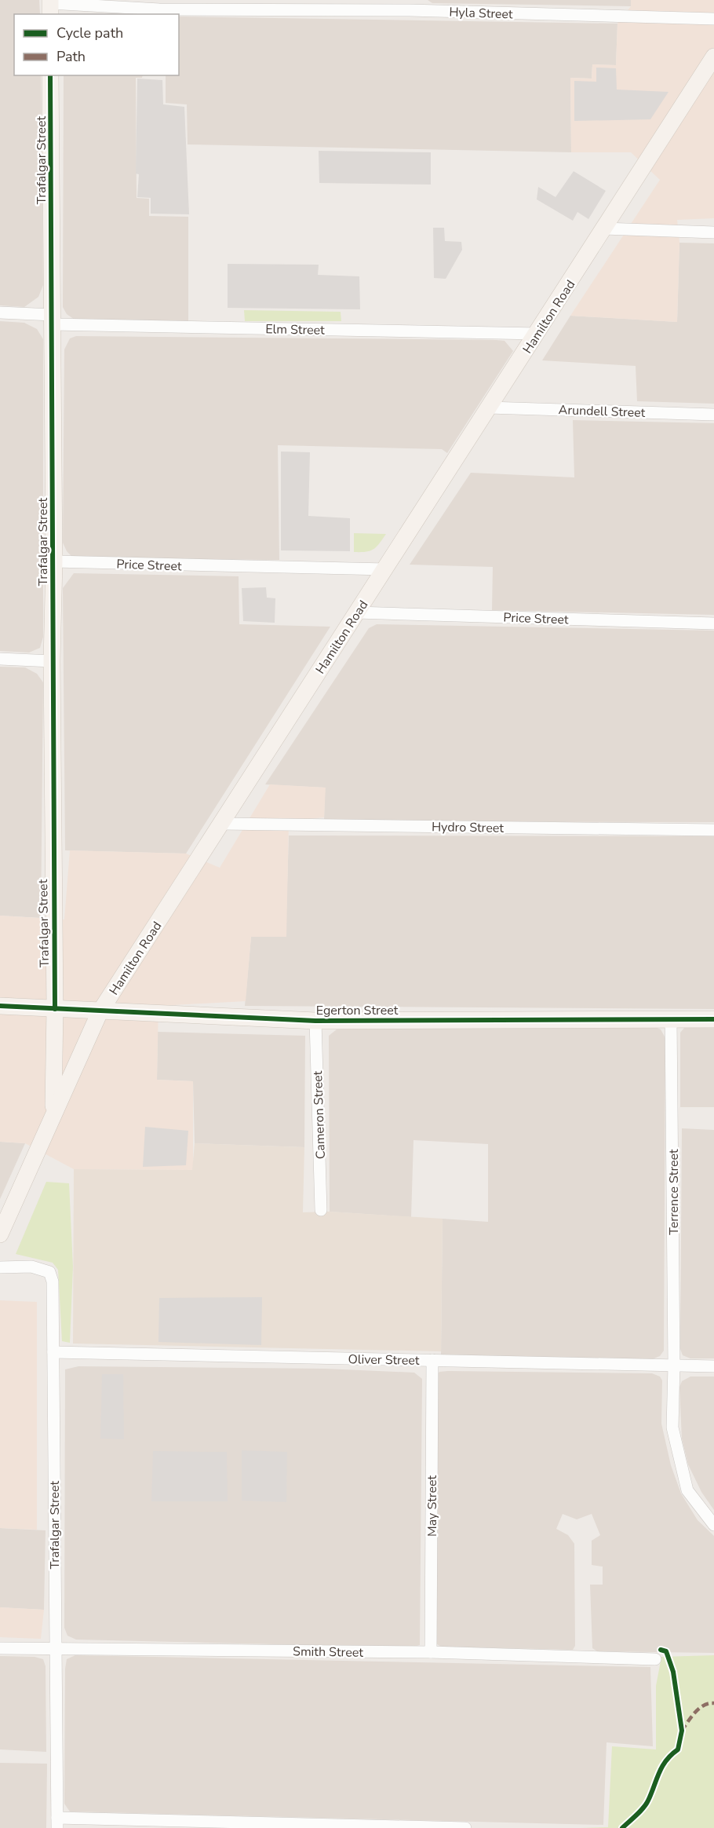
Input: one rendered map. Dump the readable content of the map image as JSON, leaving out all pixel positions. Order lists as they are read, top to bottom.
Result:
{
  "streets": {
    "main road": ["Trafalgar Street", "Hamilton Road", "Egerton Street"],
    "street": [
      "Hyla Street",
      "Elm Street",
      "Arundell Street",
      "Price Street",
      "Hydro Street",
      "Cameron Street",
      "Terrence Street",
      "Oliver Street",
      "May Street",
      "Smith Street"
    ]
  },
  "crossings": [
    ["Trafalgar Street", "Hamilton Road"],
    ["Trafalgar Street", "Elm Street"],
    ["Trafalgar Street", "Price Street"],
    ["Trafalgar Street", "Egerton Street"],
    ["Trafalgar Street", "Oliver Street"],
    ["Trafalgar Street", "Smith Street"],
    ["Hamilton Road", "Elm Street"],
    ["Hamilton Road", "Arundell Street"],
    ["Hamilton Road", "Price Street"],
    ["Hamilton Road", "Hydro Street"],
    ["Hamilton Road", "Egerton Street"],
    ["Egerton Street", "Cameron Street"],
    ["Egerton Street", "Terrence Street"],
    ["Terrence Street", "Oliver Street"],
    ["Oliver Street", "May Street"],
    ["May Street", "Smith Street"]
  ],
  "legend": ["Cycle path", "Path"]
}
